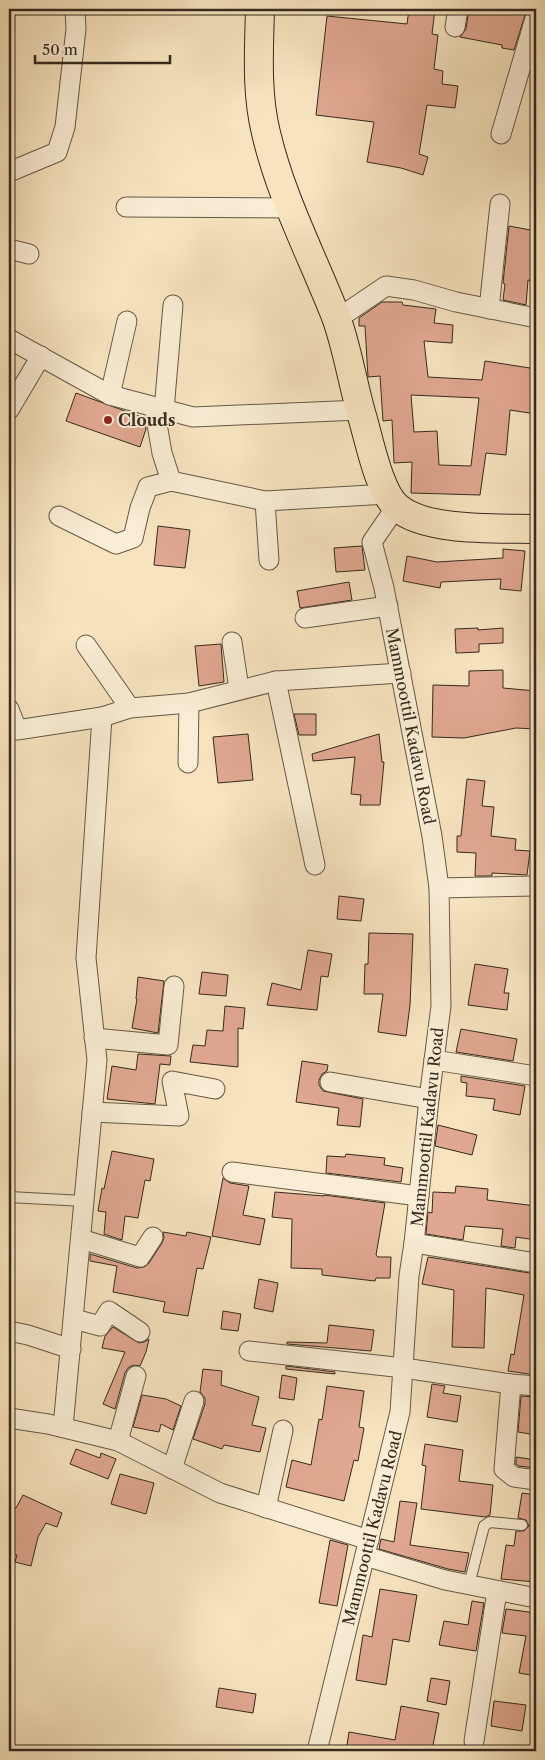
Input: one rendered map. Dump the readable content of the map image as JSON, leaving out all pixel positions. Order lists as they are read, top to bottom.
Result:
{
  "streets": {
    "street": ["Mammoottil Kadavu Road"]
  },
  "places": ["Clouds"],
  "scale_bar": "50 m"
}
